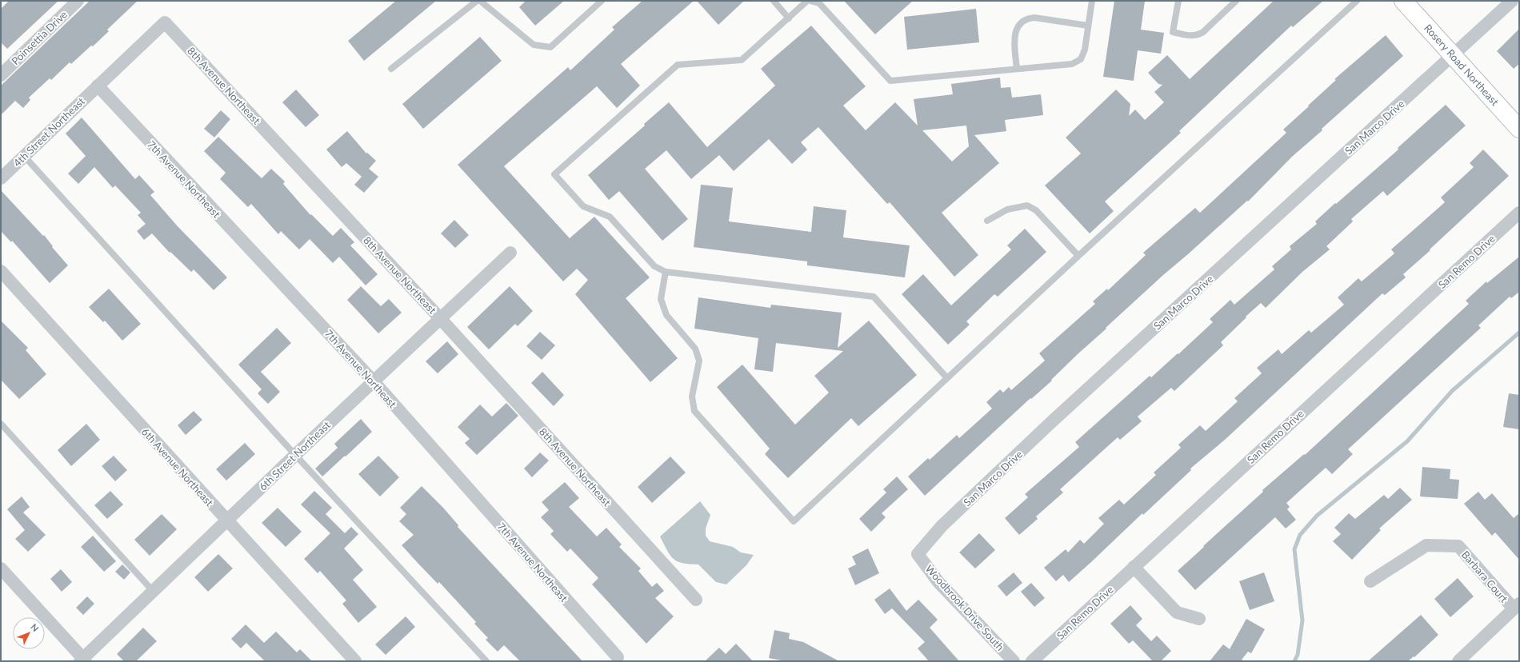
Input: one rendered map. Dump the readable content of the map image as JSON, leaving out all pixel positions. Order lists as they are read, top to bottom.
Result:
{
  "streets": {
    "street": [
      "Poinsettia Drive",
      "Rosery Road Northeast",
      "8th Avenue Northeast",
      "San Marco Drive",
      "4th Street Northeast",
      "7th Avenue Northeast",
      "San Remo Drive",
      "6th Street Northeast",
      "6th Avenue Northeast",
      "Barbara Court",
      "Woodbrook Drive South"
    ]
  },
  "crossings": [
    ["Rosery Road Northeast", "San Marco Drive"],
    ["8th Avenue Northeast", "4th Street Northeast"],
    ["8th Avenue Northeast", "7th Avenue Northeast"],
    ["8th Avenue Northeast", "6th Street Northeast"],
    ["San Marco Drive", "Woodbrook Drive South"],
    ["4th Street Northeast", "7th Avenue Northeast"],
    ["7th Avenue Northeast", "6th Street Northeast"],
    ["6th Street Northeast", "6th Avenue Northeast"]
  ],
  "north": "top right"
}
